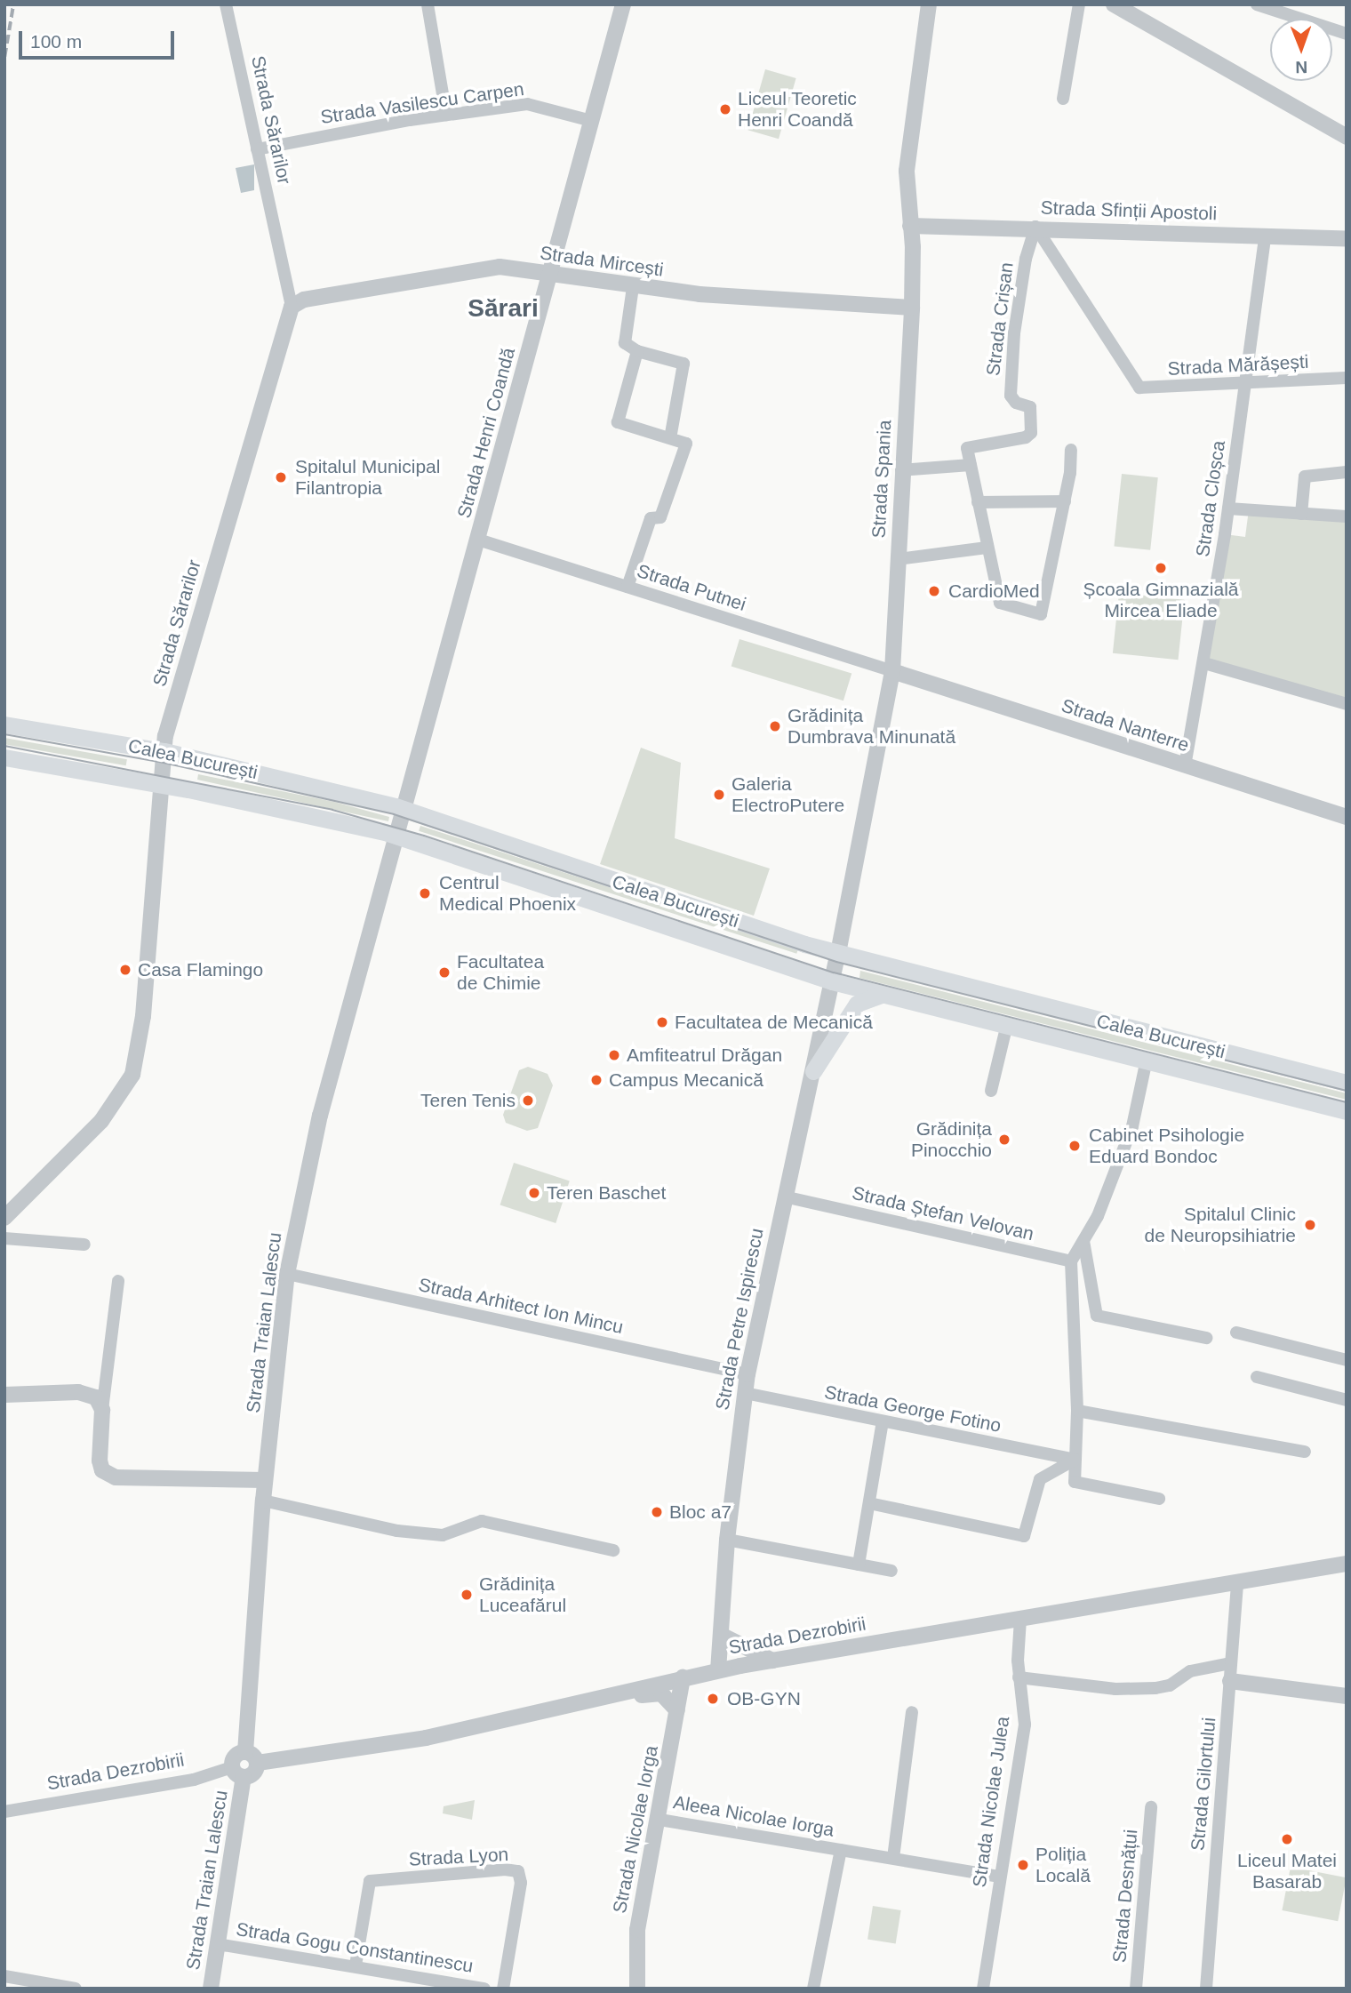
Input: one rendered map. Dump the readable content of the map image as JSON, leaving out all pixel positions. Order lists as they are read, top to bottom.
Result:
{
  "streets": {
    "main road": ["Calea București"],
    "street": [
      "Strada Vasilescu Carpen",
      "Strada Sărarilor",
      "Strada Sfinții Apostoli",
      "Strada Mircești",
      "Strada Crișan",
      "Strada Mărășești",
      "Strada Henri Coandă",
      "Strada Spania",
      "Strada Cloșca",
      "Strada Putnei",
      "Strada Nanterre",
      "Strada Ștefan Velovan",
      "Strada Arhitect Ion Mincu",
      "Strada Petre Ispirescu",
      "Strada Traian Lalescu",
      "Strada George Fotino",
      "Strada Dezrobirii",
      "Strada Gilortului",
      "Strada Nicolae Julea",
      "Aleea Nicolae Iorga",
      "Strada Nicolae Iorga",
      "Strada Lyon",
      "Strada Desnățui",
      "Strada Gogu Constantinescu"
    ]
  },
  "crossings": [
    ["Strada Vasilescu Carpen", "Strada Sărarilor"],
    ["Strada Vasilescu Carpen", "Strada Henri Coandă"],
    ["Strada Sărarilor", "Strada Mircești"],
    ["Strada Sărarilor", "Calea București"],
    ["Strada Sfinții Apostoli", "Strada Crișan"],
    ["Strada Sfinții Apostoli", "Strada Mărășești"],
    ["Strada Sfinții Apostoli", "Strada Spania"],
    ["Strada Sfinții Apostoli", "Strada Cloșca"],
    ["Strada Mircești", "Strada Henri Coandă"],
    ["Strada Mircești", "Strada Spania"],
    ["Strada Crișan", "Strada Mărășești"],
    ["Strada Mărășești", "Strada Cloșca"],
    ["Strada Henri Coandă", "Strada Putnei"],
    ["Strada Henri Coandă", "Calea București"],
    ["Strada Henri Coandă", "Strada Traian Lalescu"],
    ["Strada Spania", "Strada Putnei"],
    ["Strada Spania", "Strada Nanterre"],
    ["Strada Spania", "Calea București"],
    ["Strada Spania", "Strada Petre Ispirescu"],
    ["Strada Cloșca", "Strada Nanterre"],
    ["Strada Putnei", "Strada Nanterre"],
    ["Calea București", "Strada Petre Ispirescu"],
    ["Calea București", "Strada Traian Lalescu"],
    ["Strada Ștefan Velovan", "Strada Petre Ispirescu"],
    ["Strada Arhitect Ion Mincu", "Strada Petre Ispirescu"],
    ["Strada Arhitect Ion Mincu", "Strada Traian Lalescu"],
    ["Strada Petre Ispirescu", "Strada George Fotino"],
    ["Strada Petre Ispirescu", "Strada Dezrobirii"],
    ["Strada Traian Lalescu", "Strada Dezrobirii"],
    ["Strada Traian Lalescu", "Strada Gogu Constantinescu"],
    ["Strada Dezrobirii", "Strada Gilortului"],
    ["Strada Dezrobirii", "Strada Nicolae Julea"],
    ["Strada Dezrobirii", "Strada Nicolae Iorga"],
    ["Strada Nicolae Julea", "Aleea Nicolae Iorga"],
    ["Aleea Nicolae Iorga", "Strada Nicolae Iorga"],
    ["Strada Lyon", "Strada Gogu Constantinescu"]
  ],
  "districts": ["Sărari"],
  "places": [
    "Liceul Teoretic Henri Coandă",
    "Spitalul Municipal Filantropia",
    "Școala Gimnazială Mircea Eliade",
    "CardioMed",
    "Grădinița Dumbrava Minunată",
    "Galeria ElectroPutere",
    "Centrul Medical Phoenix",
    "Casa Flamingo",
    "Facultatea de Chimie",
    "Facultatea de Mecanică",
    "Amfiteatrul Drăgan",
    "Campus Mecanică",
    "Teren Tenis",
    "Grădinița Pinocchio",
    "Cabinet Psihologie Eduard Bondoc",
    "Teren Baschet",
    "Spitalul Clinic de Neuropsihiatrie",
    "Bloc a7",
    "Grădinița Luceafărul",
    "OB-GYN",
    "Liceul Matei Basarab",
    "Poliția Locală"
  ],
  "scale_bar": "100 m",
  "north": "bottom"
}
